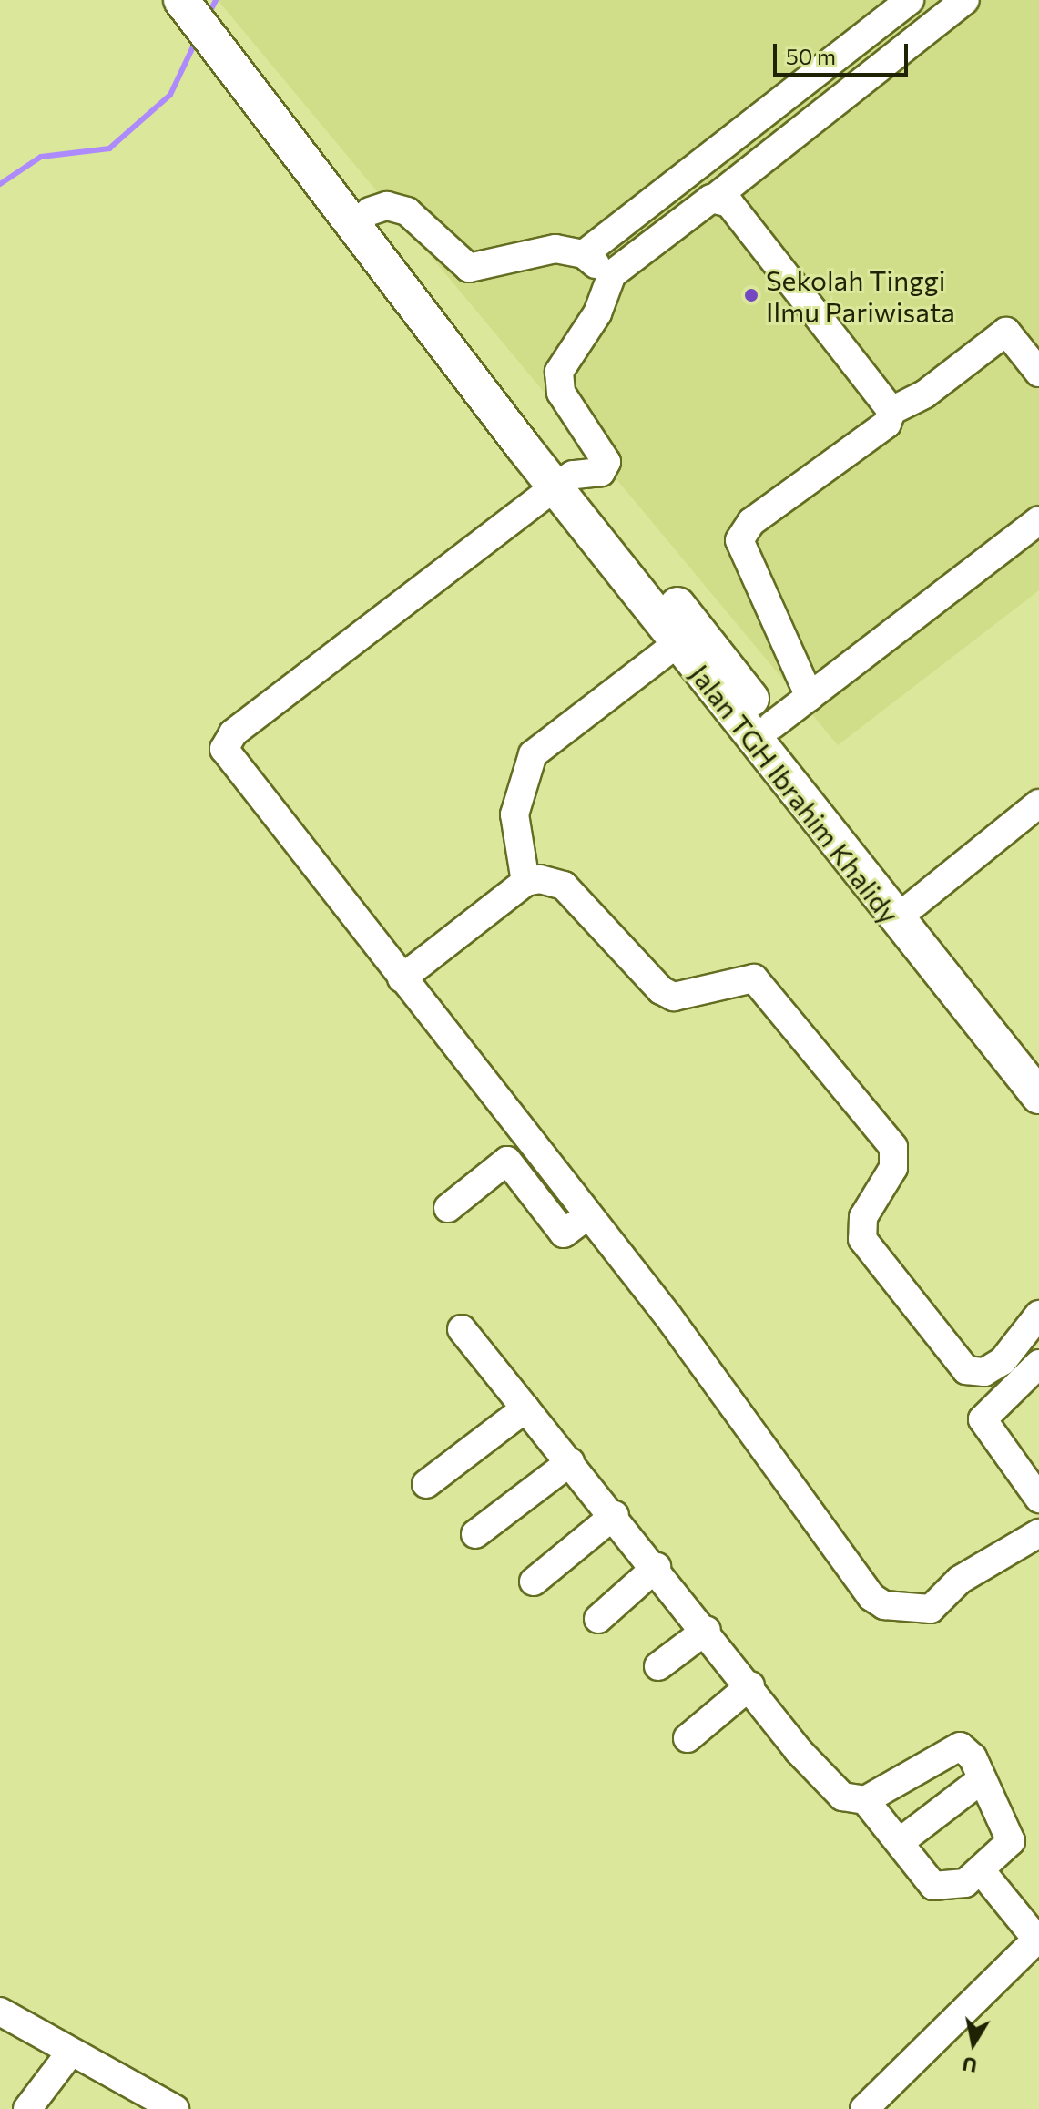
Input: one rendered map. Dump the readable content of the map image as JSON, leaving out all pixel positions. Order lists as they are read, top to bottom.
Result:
{
  "streets": {
    "main road": ["Jalan TGH Ibrahim Khalidy"]
  },
  "places": ["Sekolah Tinggi Ilmu Pariwisata"],
  "scale_bar": "50 m",
  "north": "bottom"
}
